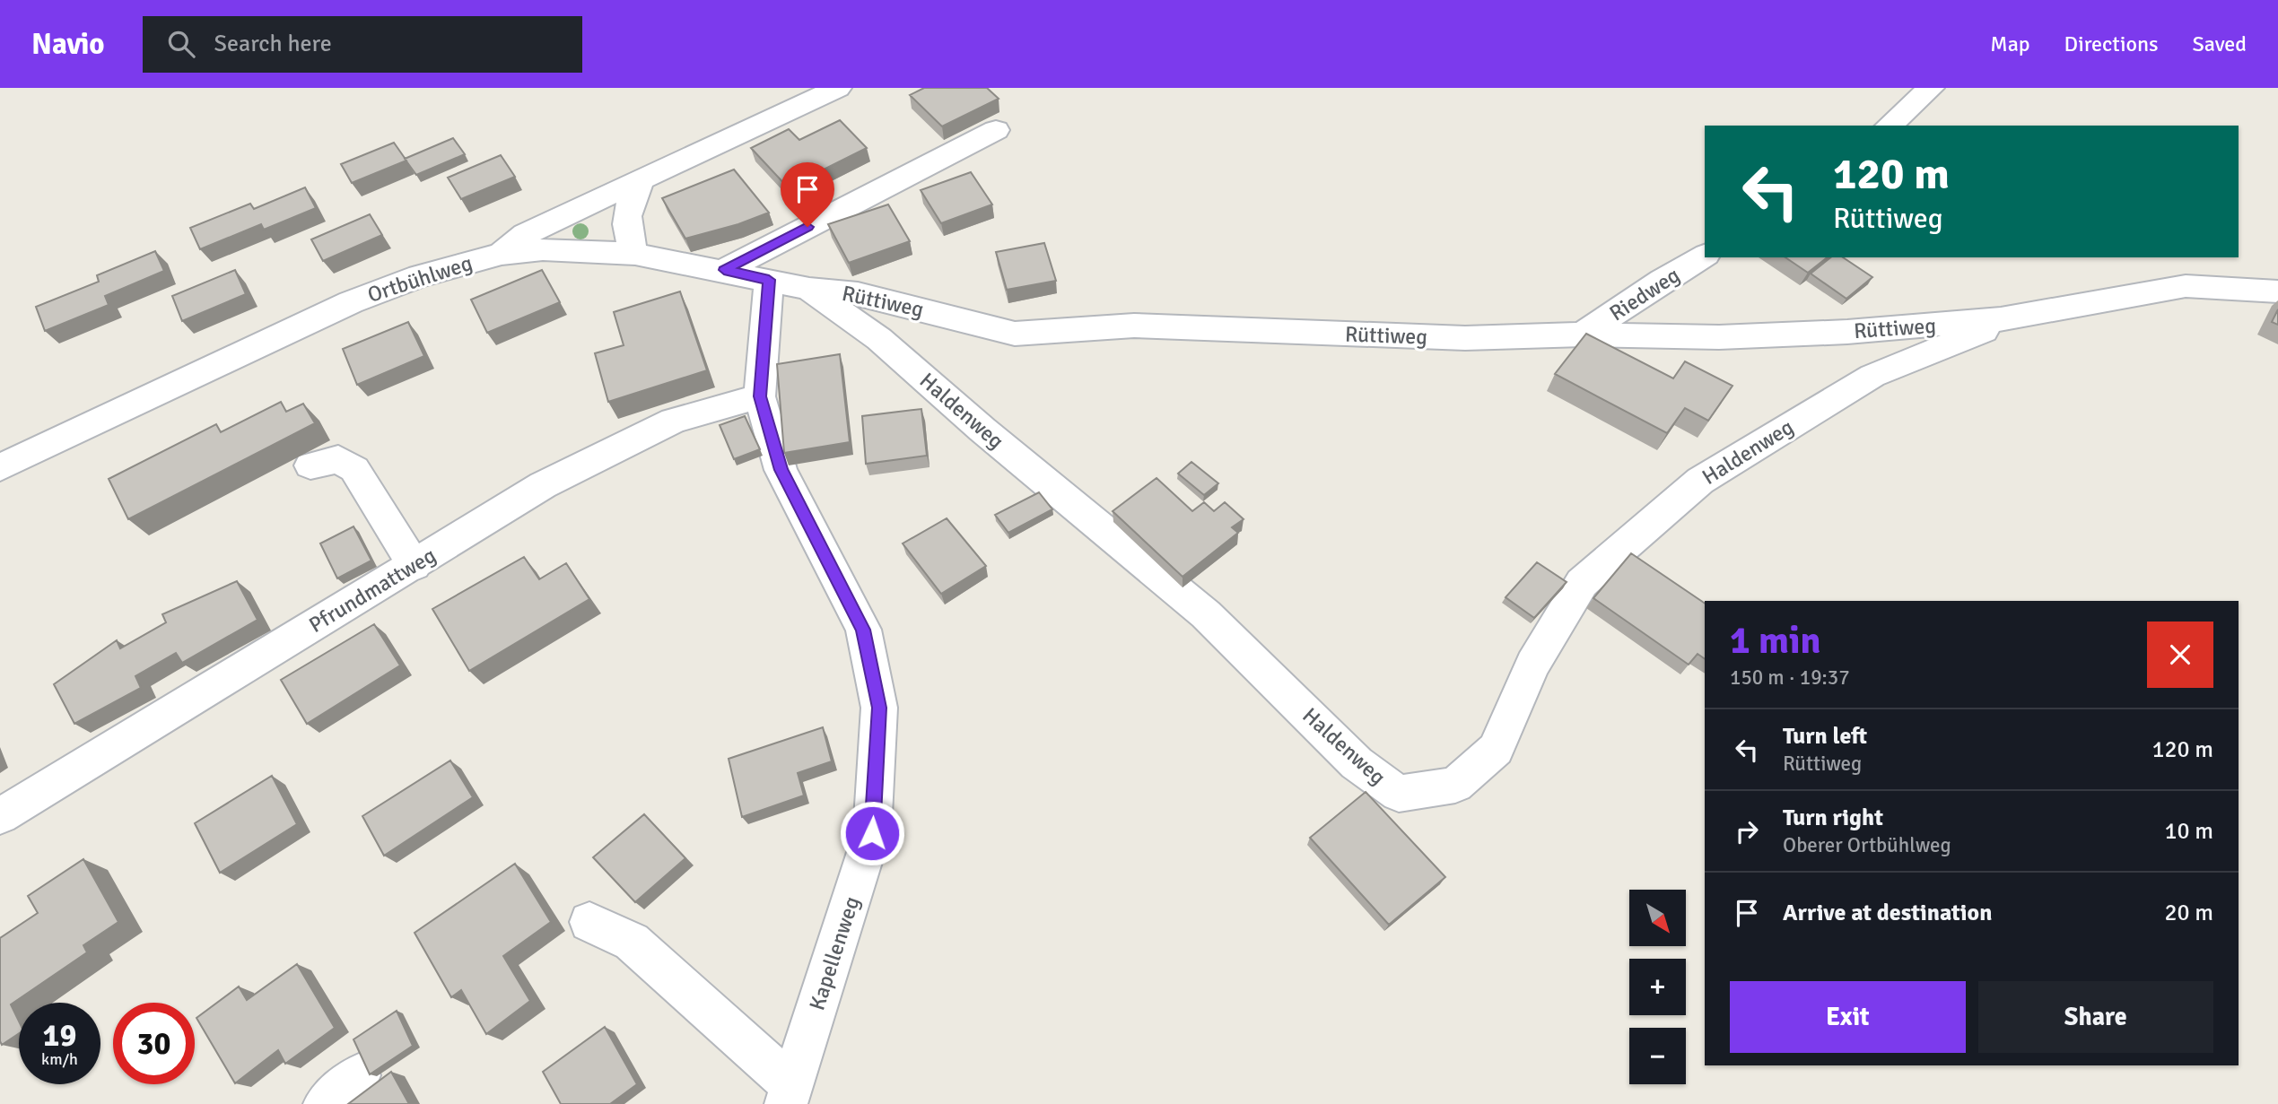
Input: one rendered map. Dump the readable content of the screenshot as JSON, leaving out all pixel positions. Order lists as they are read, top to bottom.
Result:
{
  "streets": {
    "street": [
      "Ortbühlweg",
      "Riedweg",
      "Rüttiweg",
      "Haldenweg",
      "Pfrundmattweg",
      "Kapellenweg"
    ]
  },
  "crossings": [
    ["Ortbühlweg", "Rüttiweg"],
    ["Riedweg", "Rüttiweg"],
    ["Rüttiweg", "Haldenweg"],
    ["Rüttiweg", "Kapellenweg"],
    ["Pfrundmattweg", "Kapellenweg"]
  ],
  "north": "bottom right",
  "page": {
    "header": "Navio",
    "search": "Search here",
    "nav": ["Map", "Directions", "Saved"],
    "turn": ["120 m", "Rüttiweg"],
    "heading": ["1 min", "150 m · 19:37"],
    "list": [
      {
        "name": "Turn left",
        "note": "Rüttiweg",
        "value": "120 m"
      },
      {
        "name": "Turn right",
        "note": "Oberer Ortbühlweg",
        "value": "10 m"
      },
      {
        "name": "Arrive at destination",
        "value": "20 m"
      }
    ],
    "map_buttons": ["+", "−"],
    "buttons": ["Exit", "Share"],
    "speed": "19 km/h",
    "limit": "30"
  }
}
